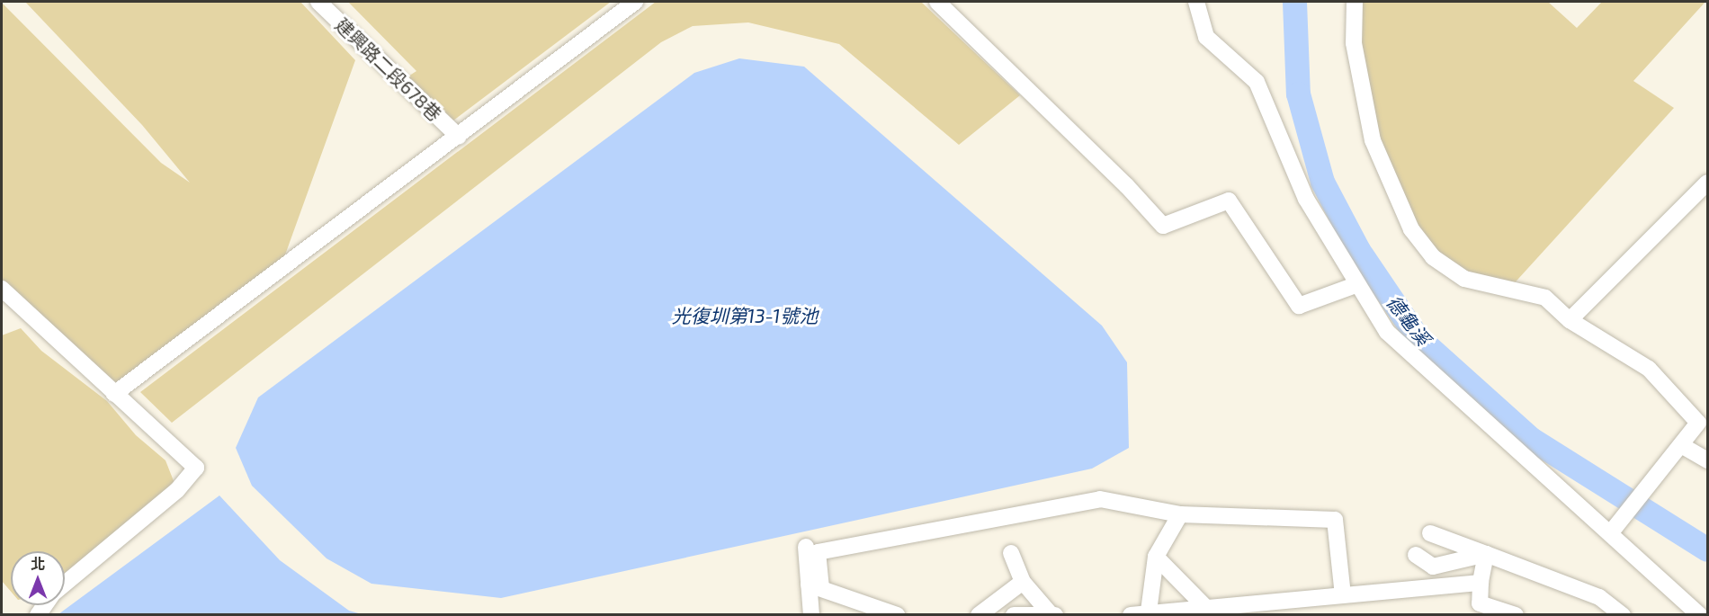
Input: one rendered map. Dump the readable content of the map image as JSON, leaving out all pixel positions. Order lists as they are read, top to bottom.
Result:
{
  "streets": {
    "street": ["建興路二段678巷"]
  },
  "water": ["光復圳第13-1號池", "德龜溪"],
  "north": "top"
}
